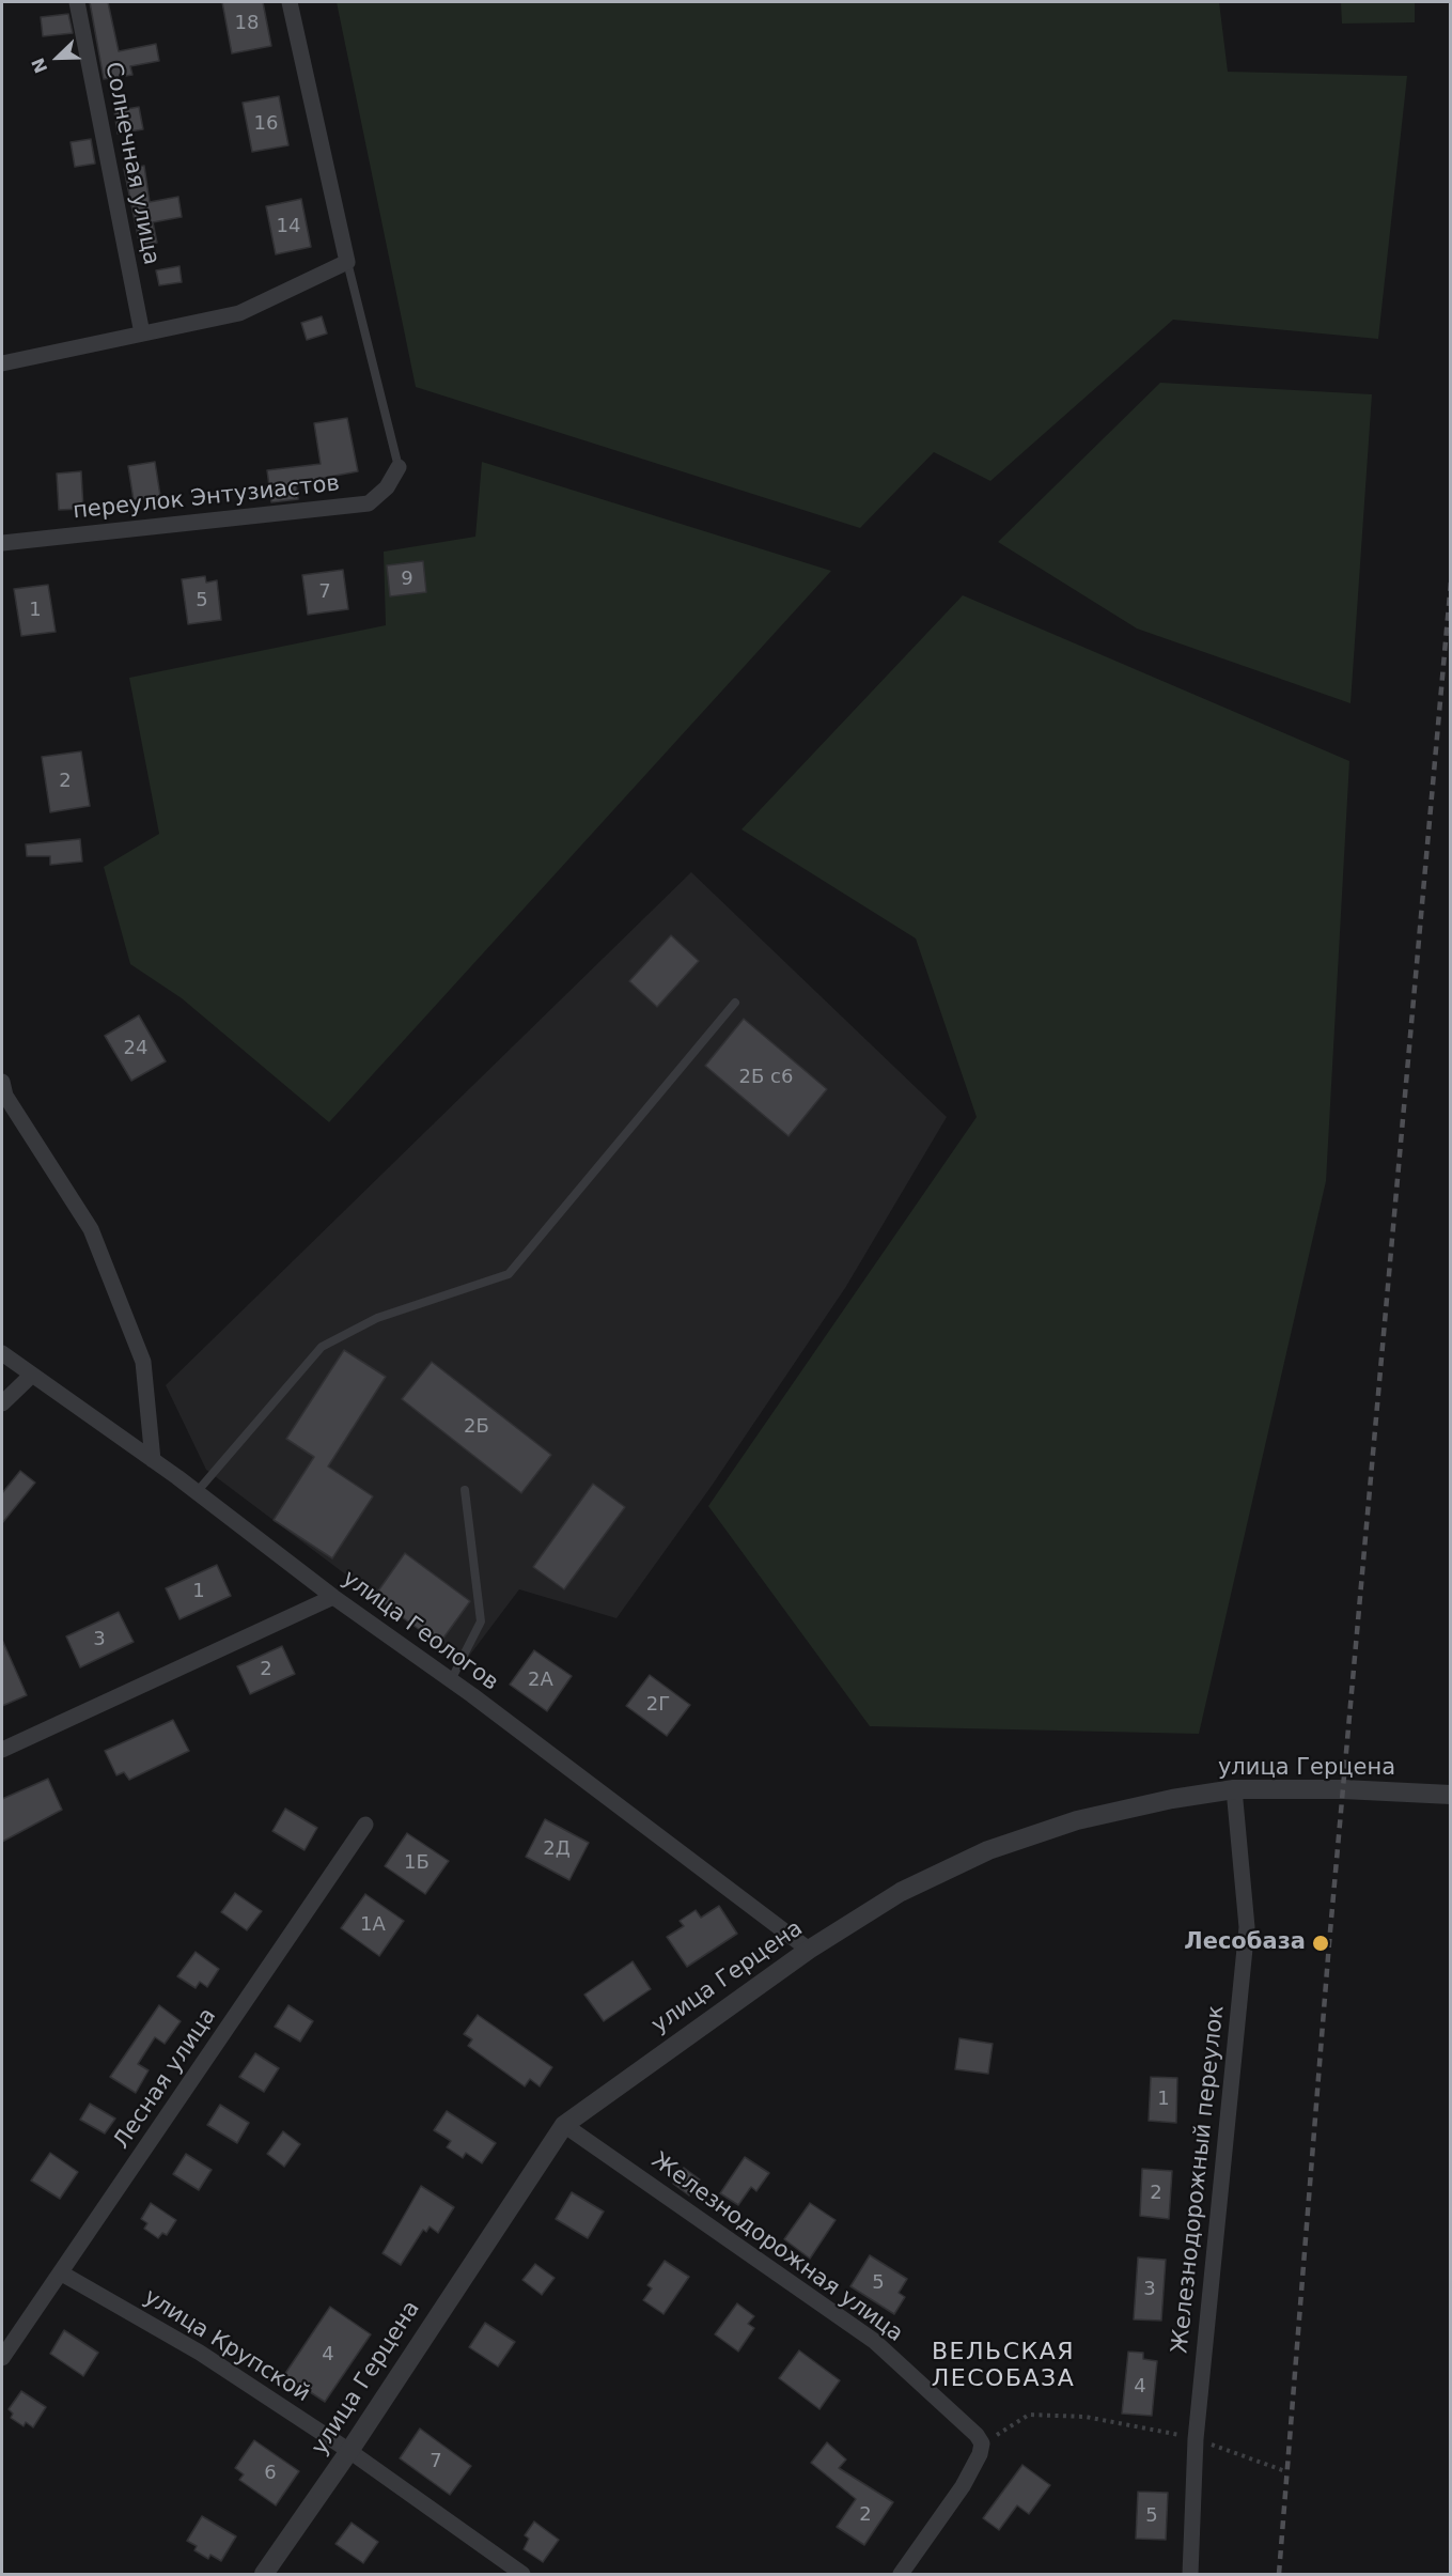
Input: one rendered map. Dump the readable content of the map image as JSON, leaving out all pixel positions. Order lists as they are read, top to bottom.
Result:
{
  "streets": {
    "street": [
      "Солнечная улица",
      "переулок Энтузиастов",
      "улица Геологов",
      "улица Герцена",
      "Лесная улица",
      "Железнодорожный переулок",
      "Железнодорожная улица",
      "улица Крупской"
    ]
  },
  "crossings": [
    ["улица Геологов", "улица Герцена"],
    ["улица Герцена", "Железнодорожный переулок"],
    ["улица Герцена", "Железнодорожная улица"],
    ["улица Герцена", "улица Крупской"],
    ["Лесная улица", "улица Крупской"]
  ],
  "districts": ["ВЕЛЬСКАЯ ЛЕСОБАЗА"],
  "places": ["Лесобаза"],
  "house_numbers": [
    "18",
    "16",
    "14",
    "9",
    "7",
    "5",
    "1",
    "2",
    "24",
    "2Б с6",
    "2Б",
    "1",
    "3",
    "2",
    "2А",
    "2Г",
    "2Д",
    "1Б",
    "1А",
    "1",
    "2",
    "5",
    "3",
    "4",
    "4",
    "7",
    "6",
    "2",
    "5"
  ],
  "north": "bottom left"
}
